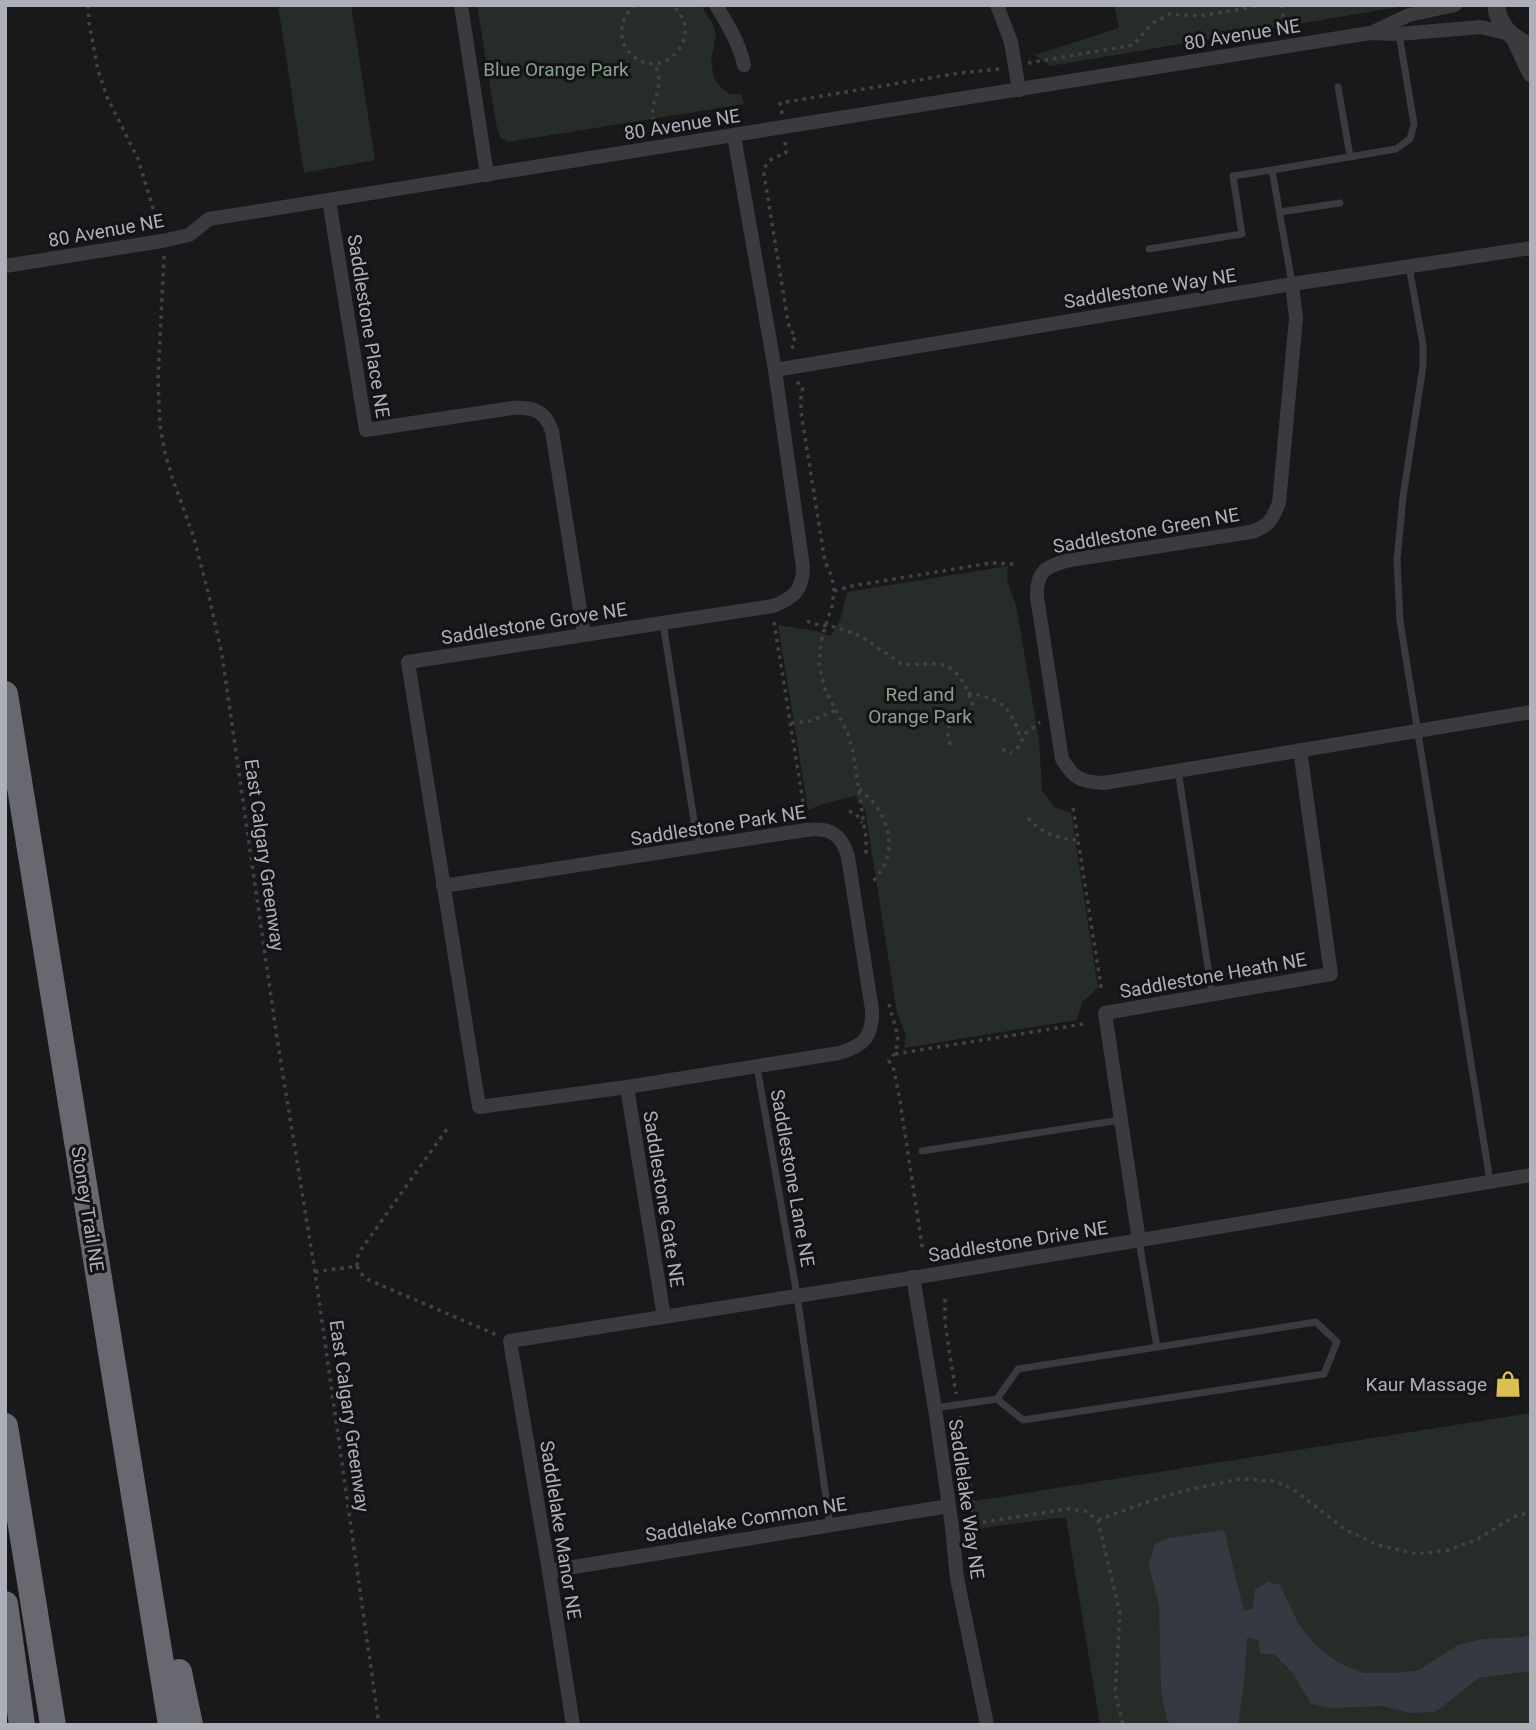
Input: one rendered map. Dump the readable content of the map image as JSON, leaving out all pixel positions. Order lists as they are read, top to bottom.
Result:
{
  "streets": {
    "highway": ["Stoney Trail NE"],
    "street": [
      "80 Avenue NE",
      "Saddlestone Way NE",
      "Saddlestone Place NE",
      "Saddlestone Green NE",
      "Saddlestone Grove NE",
      "Saddlestone Park NE",
      "Saddlestone Heath NE",
      "Saddlestone Gate NE",
      "Saddlestone Drive NE",
      "Saddlelake Way NE",
      "Saddlelake Common NE",
      "Saddlelake Manor NE"
    ],
    "lane": ["Saddlestone Lane NE"],
    "path": ["East Calgary Greenway"]
  },
  "crossings": [
    ["80 Avenue NE", "Saddlestone Place NE"],
    ["80 Avenue NE", "Saddlestone Grove NE"],
    ["80 Avenue NE", "East Calgary Greenway"],
    ["Saddlestone Way NE", "Saddlestone Green NE"],
    ["Saddlestone Way NE", "Saddlestone Grove NE"],
    ["Saddlestone Place NE", "Saddlestone Grove NE"],
    ["Saddlestone Green NE", "Saddlestone Heath NE"],
    ["Saddlestone Grove NE", "Saddlestone Park NE"],
    ["Saddlestone Grove NE", "Saddlestone Gate NE"],
    ["Saddlestone Park NE", "Saddlestone Lane NE"],
    ["Saddlestone Park NE", "Saddlestone Gate NE"],
    ["Saddlestone Heath NE", "Saddlestone Drive NE"],
    ["Saddlestone Lane NE", "Saddlestone Drive NE"],
    ["Saddlestone Lane NE", "Saddlelake Common NE"],
    ["Saddlestone Gate NE", "Saddlestone Drive NE"],
    ["Saddlestone Drive NE", "Saddlelake Way NE"],
    ["Saddlestone Drive NE", "Saddlelake Manor NE"],
    ["Saddlelake Way NE", "Saddlelake Common NE"],
    ["Saddlelake Common NE", "Saddlelake Manor NE"]
  ],
  "parks": ["Blue Orange Park", "Red and Orange Park"],
  "places": {
    "shop": ["Kaur Massage"]
  }
}
